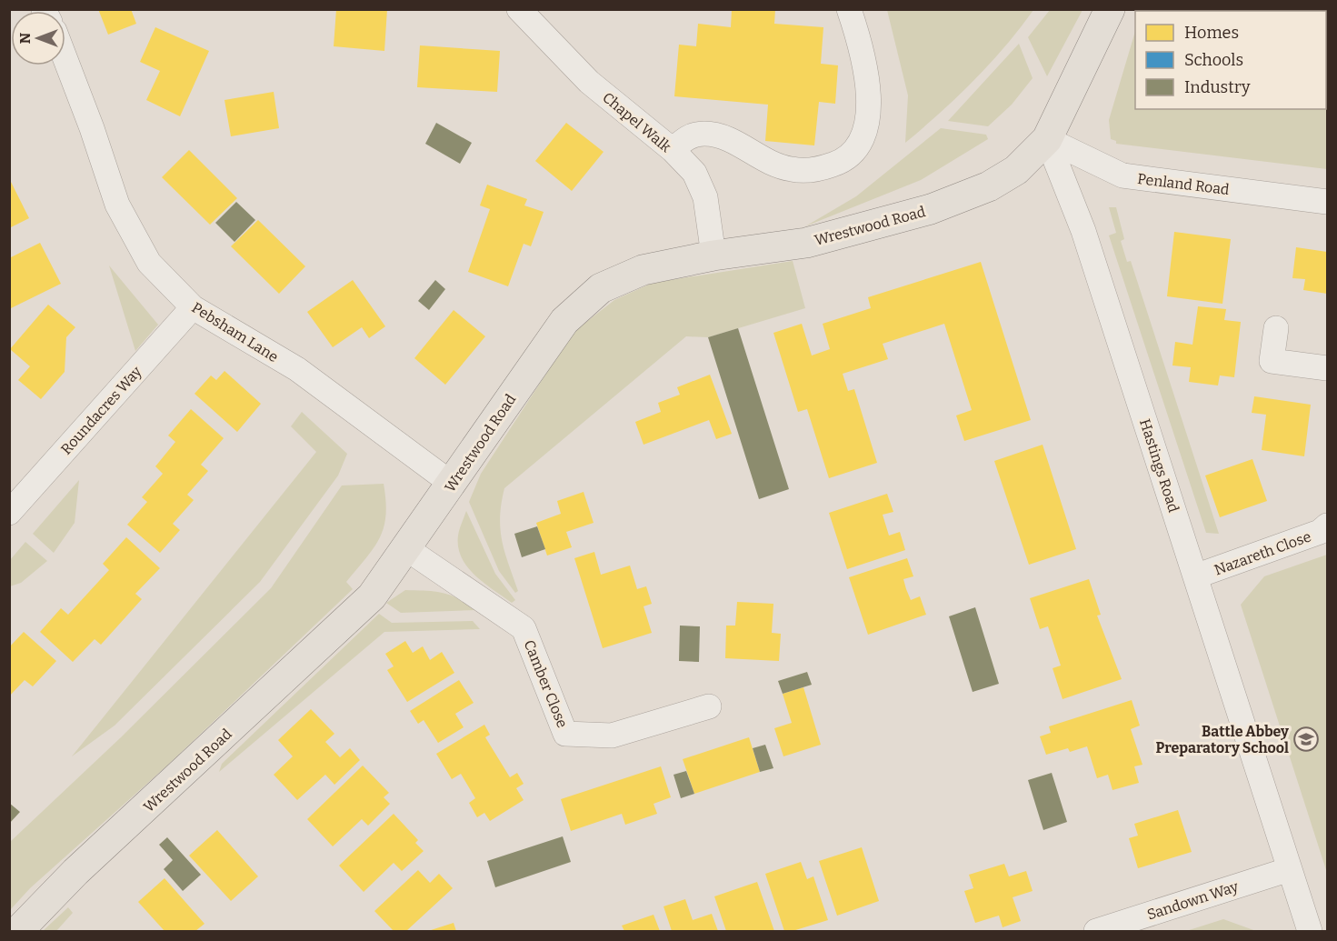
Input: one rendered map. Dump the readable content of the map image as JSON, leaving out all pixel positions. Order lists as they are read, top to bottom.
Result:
{
  "streets": {
    "main road": ["Wrestwood Road"],
    "street": [
      "Chapel Walk",
      "Penland Road",
      "Pebsham Lane",
      "Roundacres Way",
      "Hastings Road",
      "Nazareth Close",
      "Camber Close",
      "Sandown Way"
    ]
  },
  "crossings": [
    ["Chapel Walk", "Wrestwood Road"],
    ["Penland Road", "Wrestwood Road"],
    ["Penland Road", "Hastings Road"],
    ["Wrestwood Road", "Pebsham Lane"],
    ["Wrestwood Road", "Hastings Road"],
    ["Wrestwood Road", "Camber Close"],
    ["Pebsham Lane", "Roundacres Way"],
    ["Hastings Road", "Nazareth Close"],
    ["Hastings Road", "Sandown Way"]
  ],
  "places": {
    "school or university": ["Battle Abbey Preparatory School"]
  },
  "legend": ["Homes", "Schools", "Industry"],
  "north": "left"
}
